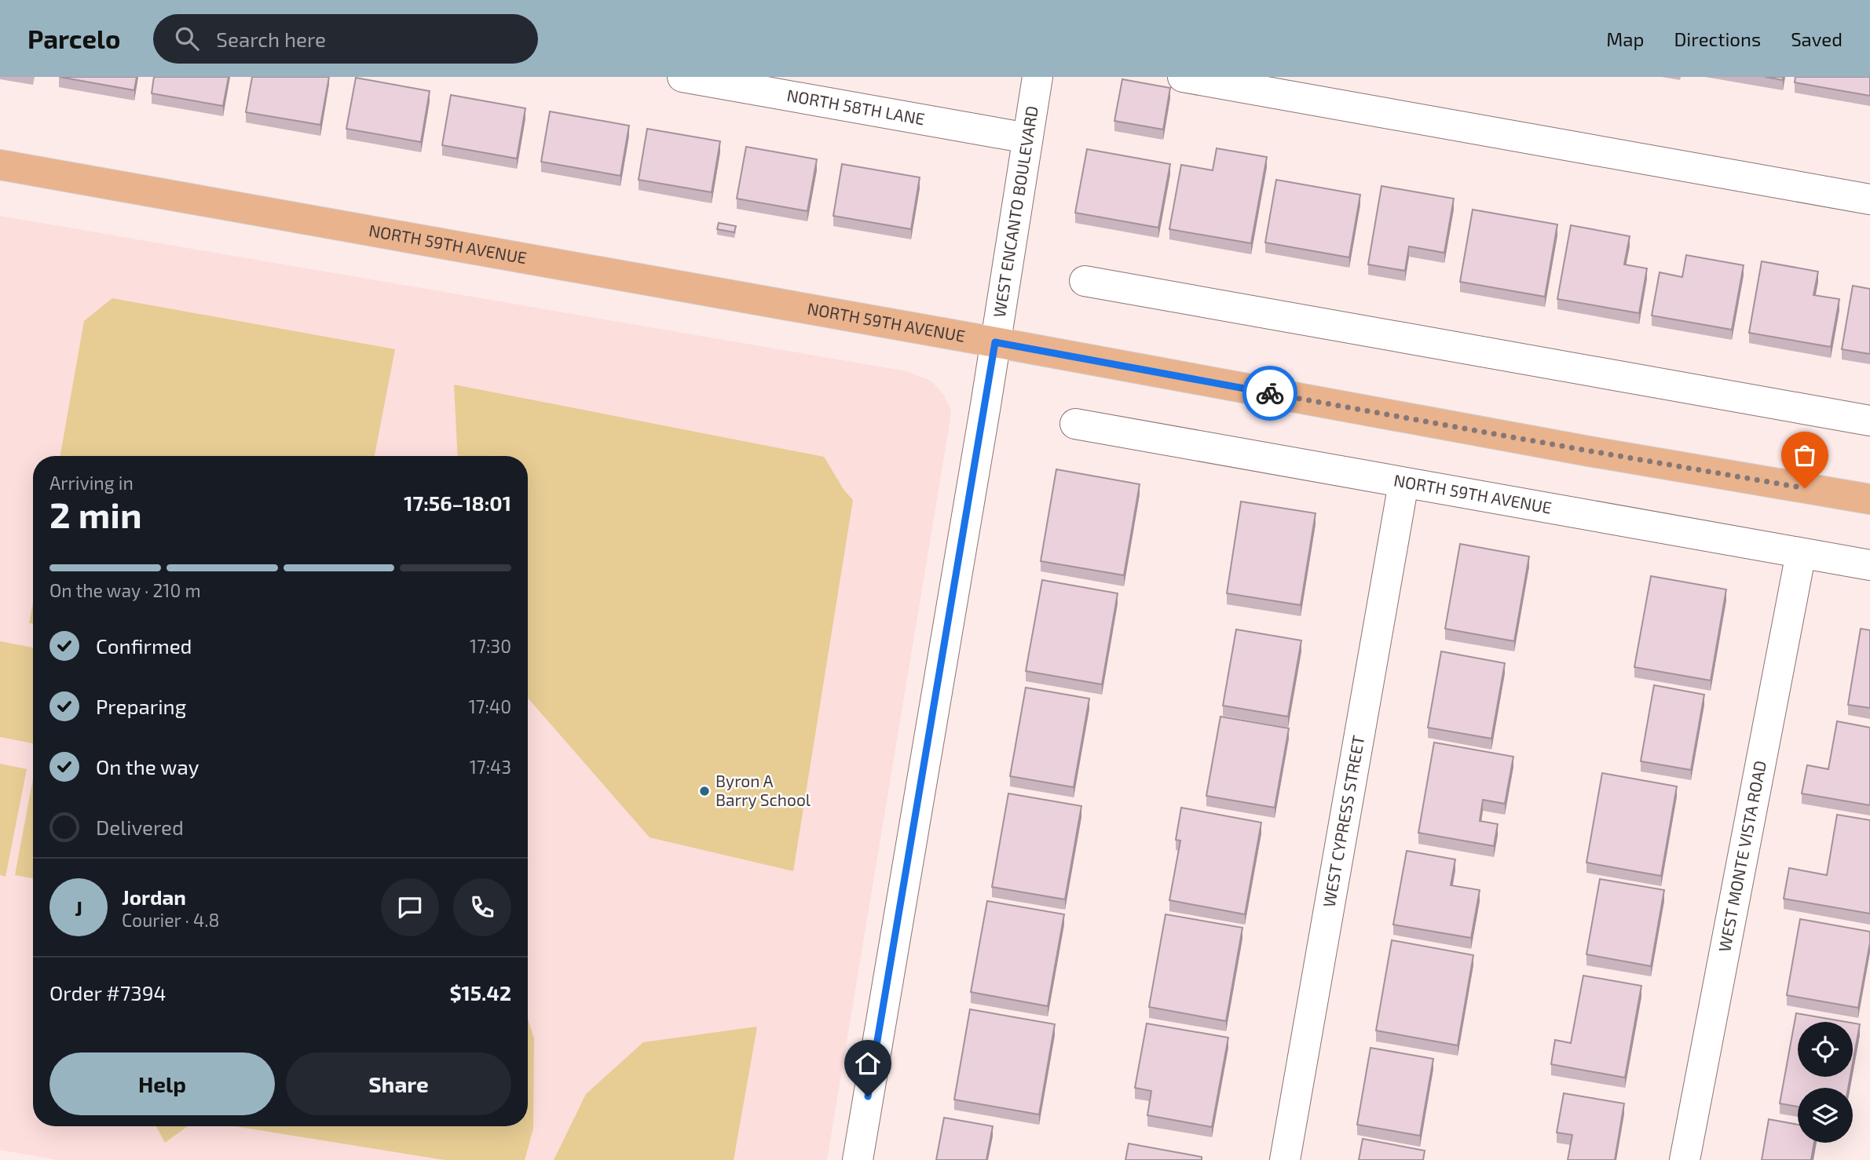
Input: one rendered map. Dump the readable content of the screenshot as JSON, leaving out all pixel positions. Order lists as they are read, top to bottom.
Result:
{
  "streets": {
    "main road": ["NORTH 59TH AVENUE"],
    "street": [
      "NORTH 58TH LANE",
      "WEST ENCANTO BOULEVARD",
      "WEST CYPRESS STREET",
      "WEST MONTE VISTA ROAD"
    ]
  },
  "crossings": [
    ["NORTH 58TH LANE", "WEST ENCANTO BOULEVARD"],
    ["WEST ENCANTO BOULEVARD", "NORTH 59TH AVENUE"],
    ["NORTH 59TH AVENUE", "WEST CYPRESS STREET"],
    ["NORTH 59TH AVENUE", "WEST MONTE VISTA ROAD"]
  ],
  "places": ["Byron A Barry School"],
  "page": {
    "header": "Parcelo",
    "search": "Search here",
    "nav": ["Map", "Directions", "Saved"],
    "heading": ["2 min", "Arriving in", "17:56–18:01"],
    "panel": [
      "Jordan",
      "Courier · 4.8",
      "Order #7394",
      "$15.42"
    ],
    "bar": "On the way · 210 m",
    "list": [
      ["Confirmed", "17:30"],
      ["Preparing", "17:40"],
      ["On the way", "17:43"],
      "Delivered"
    ],
    "round": "J",
    "buttons": ["Help", "Share"]
  }
}
